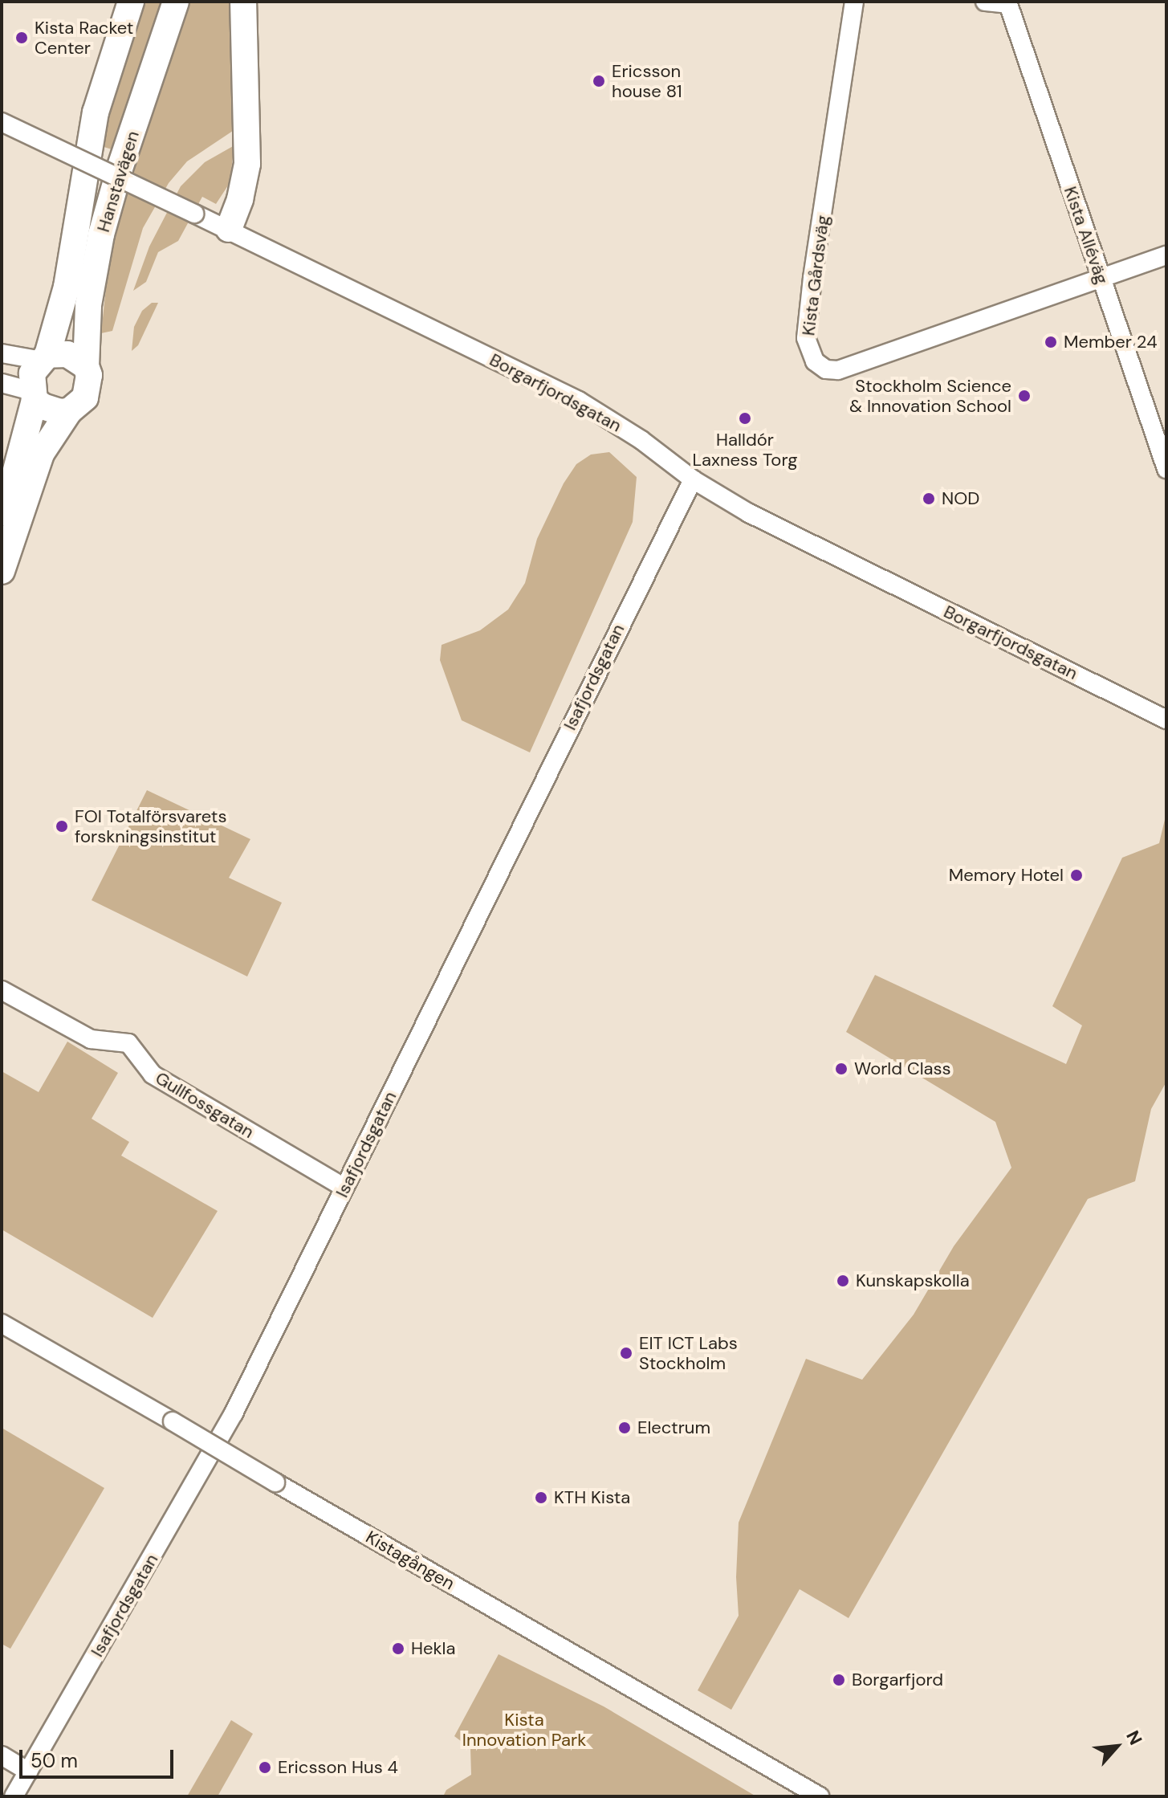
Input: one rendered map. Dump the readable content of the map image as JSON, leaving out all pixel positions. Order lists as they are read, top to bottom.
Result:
{
  "streets": {
    "main road": ["Hanstavägen"],
    "street": [
      "Kista Alléväg",
      "Kista Gårdsväg",
      "Borgarfjordsgatan",
      "Isafjordsgatan",
      "Gullfossgatan",
      "Kistagången"
    ]
  },
  "crossings": [
    ["Kista Alléväg", "Kista Gårdsväg"],
    ["Borgarfjordsgatan", "Isafjordsgatan"],
    ["Isafjordsgatan", "Gullfossgatan"]
  ],
  "parks": ["Kista Innovation Park"],
  "places": [
    "Kista Racket Center",
    "Ericsson house 81",
    "Member 24",
    "Stockholm Science & Innovation School",
    "Halldór Laxness Torg",
    "NOD",
    "FOI Totalförsvarets forskningsinstitut",
    "Memory Hotel",
    "World Class",
    "Kunskapskolla",
    "EIT ICT Labs Stockholm",
    "Electrum",
    "KTH Kista",
    "Hekla",
    "Borgarfjord",
    "Ericsson Hus 4"
  ],
  "scale_bar": "50 m",
  "north": "top right"
}
